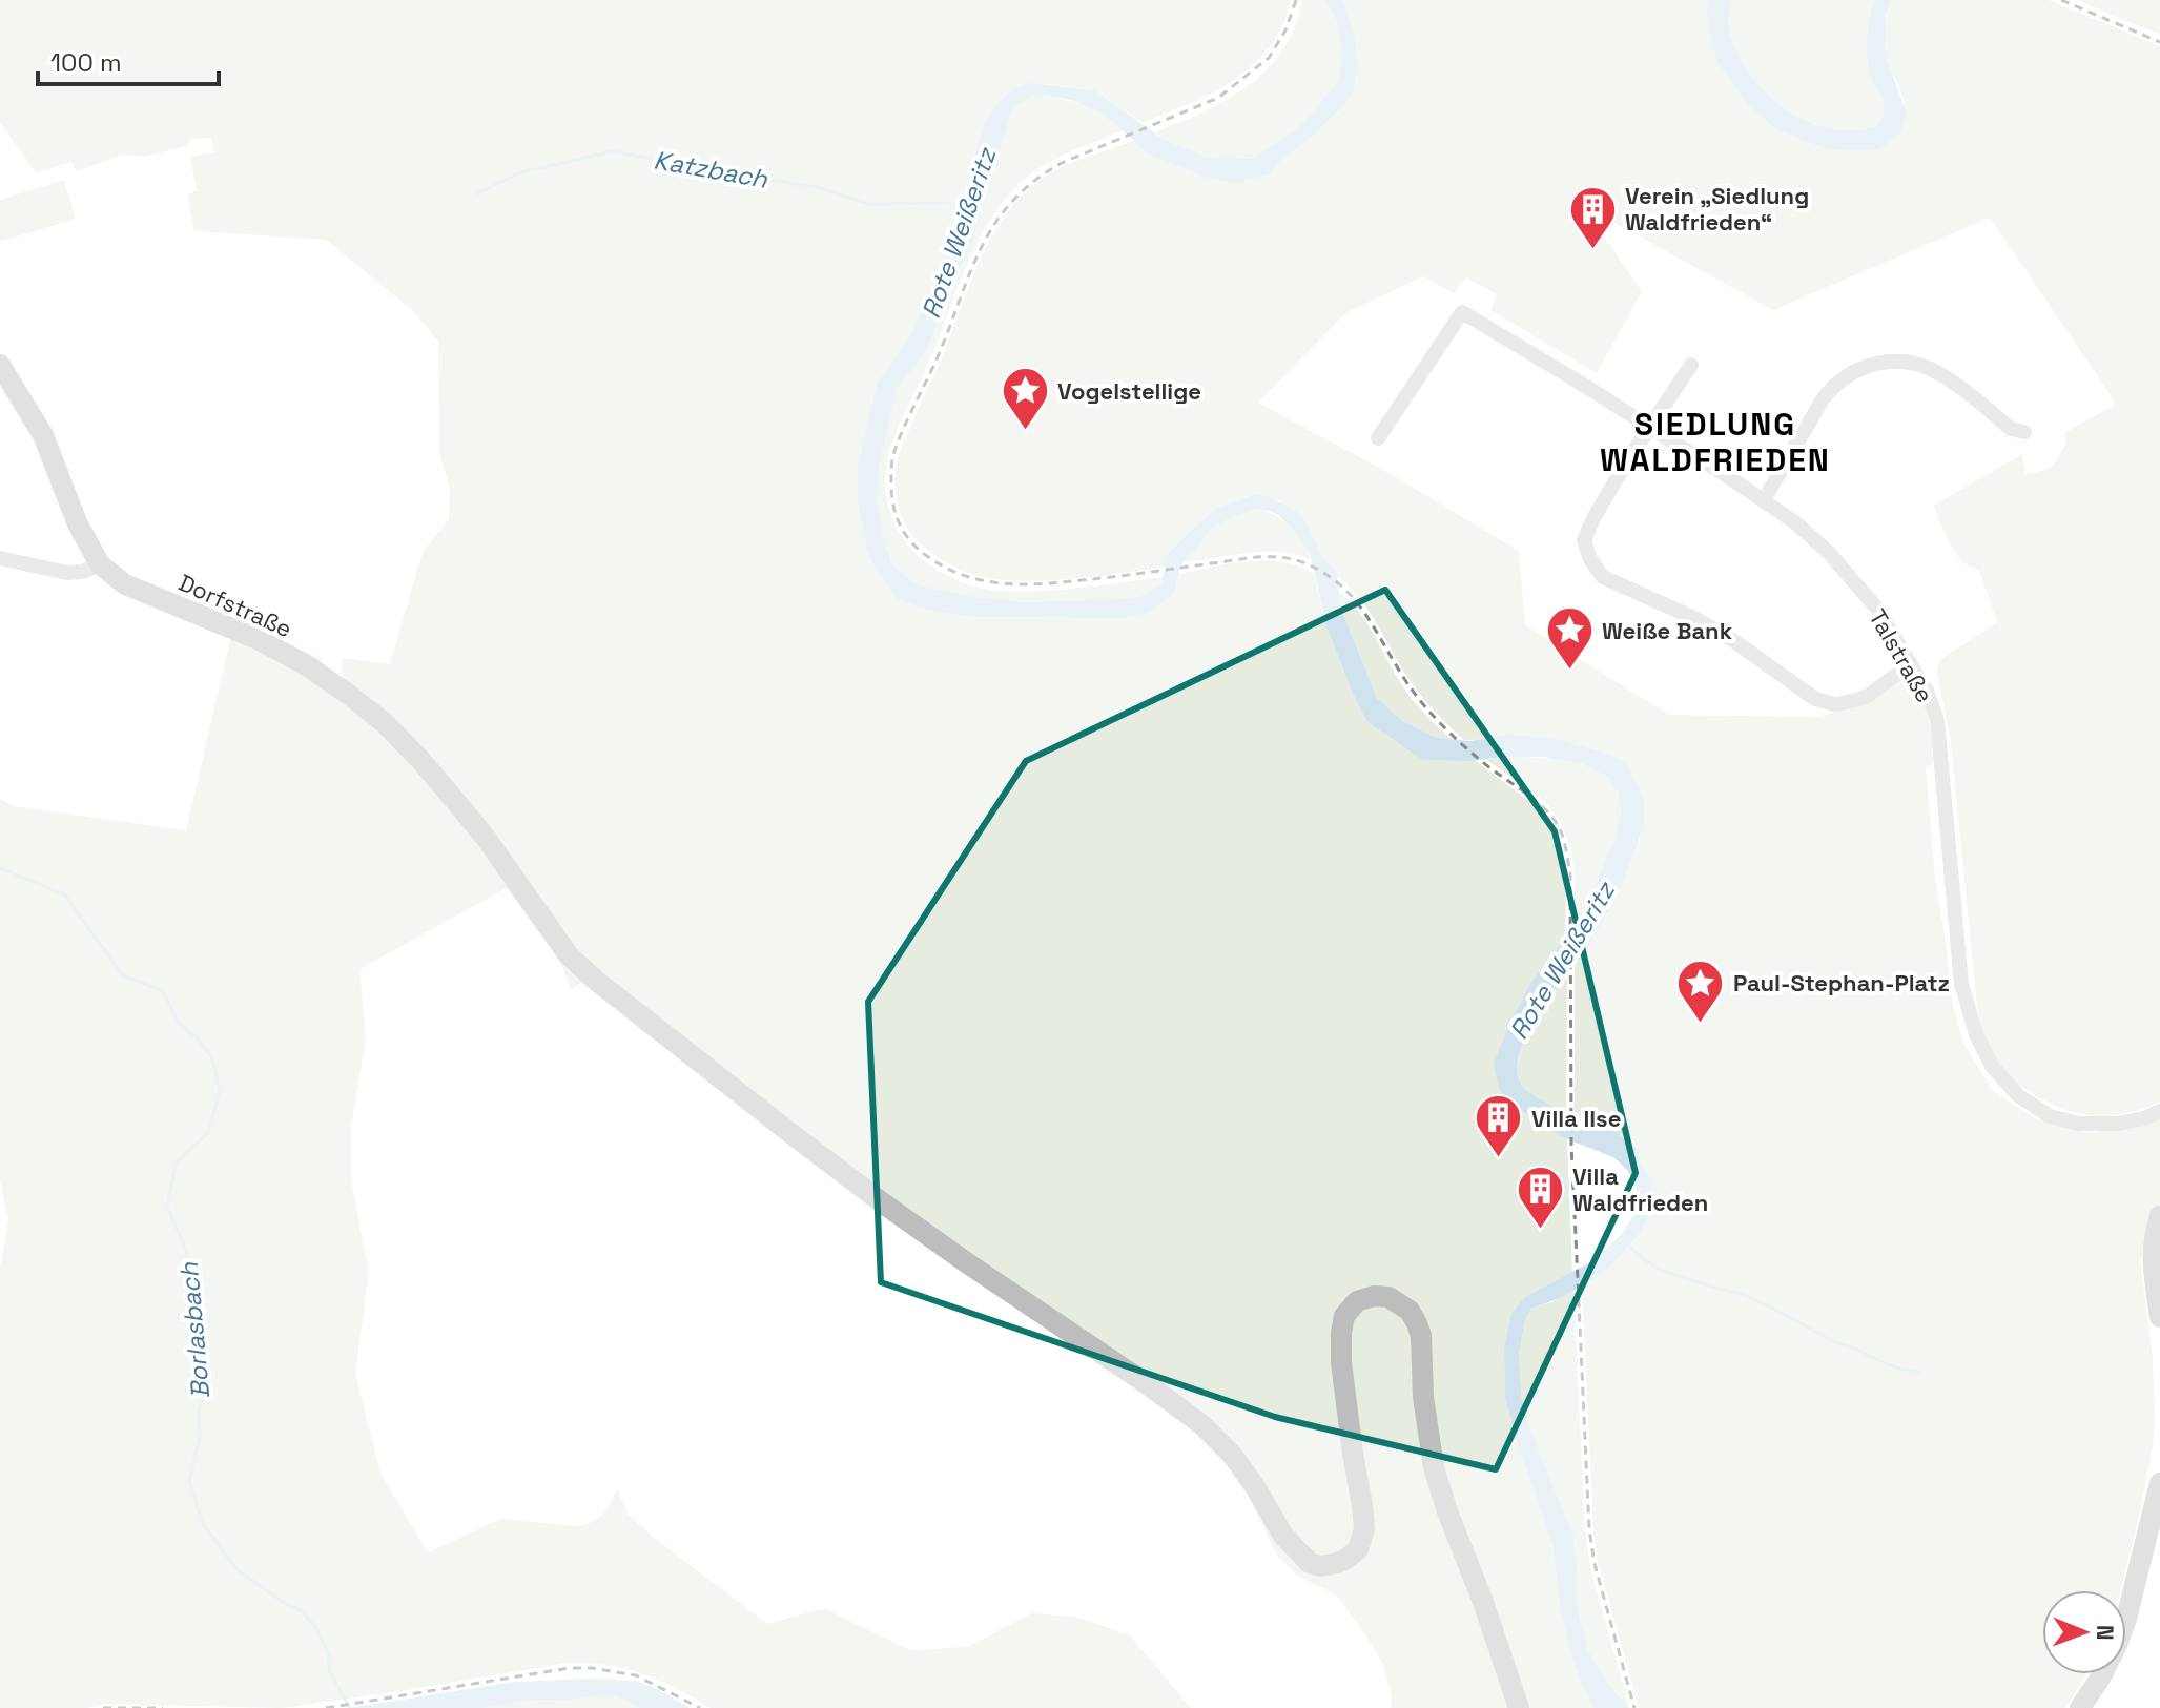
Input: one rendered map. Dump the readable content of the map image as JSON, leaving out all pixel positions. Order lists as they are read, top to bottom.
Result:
{
  "streets": {
    "street": ["Dorfstraße", "Talstraße"]
  },
  "districts": ["SIEDLUNG WALDFRIEDEN"],
  "water": ["Katzbach", "Rote Weißeritz", "Borlasbach"],
  "places": {
    "building": ["Verein „Siedlung Waldfrieden“", "Villa Ilse", "Villa Waldfrieden"],
    "place": ["Vogelstellige", "Weiße Bank", "Paul-Stephan-Platz"]
  },
  "scale_bar": "100 m",
  "north": "right"
}
